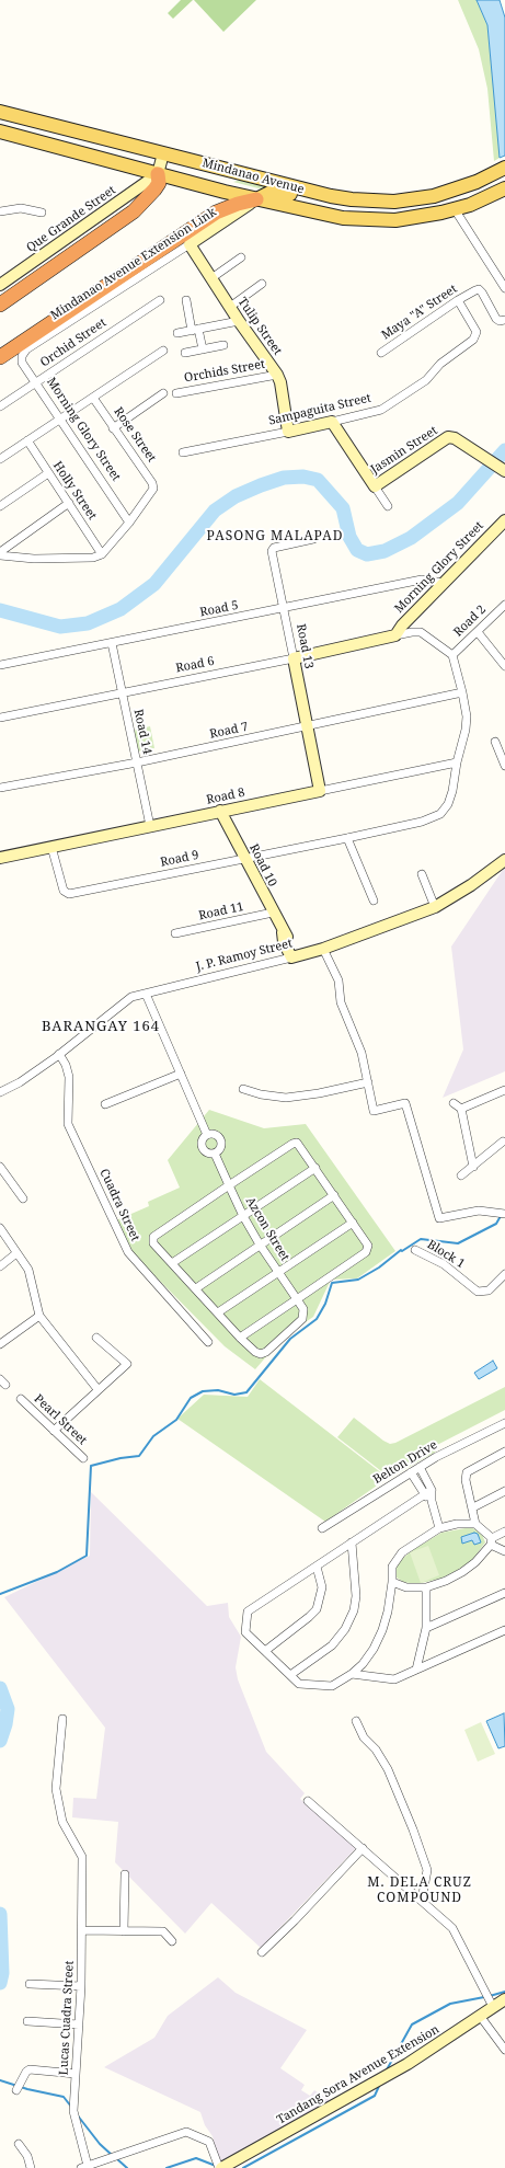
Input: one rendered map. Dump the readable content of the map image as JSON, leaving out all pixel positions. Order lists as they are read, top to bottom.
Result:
{
  "streets": {
    "main road": ["Mindanao Avenue"],
    "street": [
      "Que Grande Street",
      "Mindanao Avenue Extension Link",
      "Maya \"A\" Street",
      "Tulip Street",
      "Orchid Street",
      "Orchids Street",
      "Sampaguita Street",
      "Morning Glory Street",
      "Rose Street",
      "Jasmin Street",
      "Holly Street",
      "Road 5",
      "Road 2",
      "Road 13",
      "Road 6",
      "Road 7",
      "Road 14",
      "Road 8",
      "Road 9",
      "Road 10",
      "Road 11",
      "J. P. Ramoy Street",
      "Cuadra Street",
      "Azcon Street",
      "Block 1",
      "Pearl Street",
      "Belton Drive",
      "Lucas Cuadra Street",
      "Tandang Sora Avenue Extension"
    ]
  },
  "crossings": [
    ["Mindanao Avenue", "Que Grande Street"],
    ["Mindanao Avenue", "Mindanao Avenue Extension Link"],
    ["Mindanao Avenue Extension Link", "Tulip Street"],
    ["Mindanao Avenue Extension Link", "Morning Glory Street"],
    ["Maya \"A\" Street", "Sampaguita Street"],
    ["Tulip Street", "Orchids Street"],
    ["Tulip Street", "Sampaguita Street"],
    ["Orchid Street", "Morning Glory Street"],
    ["Morning Glory Street", "Rose Street"],
    ["Morning Glory Street", "Road 5"],
    ["Morning Glory Street", "Road 6"],
    ["Road 5", "Road 13"],
    ["Road 5", "Road 14"],
    ["Road 2", "Road 9"],
    ["Road 13", "Road 6"],
    ["Road 13", "Road 7"],
    ["Road 13", "Road 8"],
    ["Road 6", "Road 14"],
    ["Road 7", "Road 14"],
    ["Road 7", "Road 9"],
    ["Road 14", "Road 8"],
    ["Road 8", "Road 9"],
    ["Road 8", "Road 10"],
    ["Road 9", "Road 10"],
    ["Road 10", "Road 11"],
    ["Road 10", "J. P. Ramoy Street"],
    ["J. P. Ramoy Street", "Cuadra Street"],
    ["J. P. Ramoy Street", "Azcon Street"],
    ["Lucas Cuadra Street", "Tandang Sora Avenue Extension"]
  ],
  "districts": ["PASONG MALAPAD", "BARANGAY 164", "M. DELA CRUZ COMPOUND"]
}
